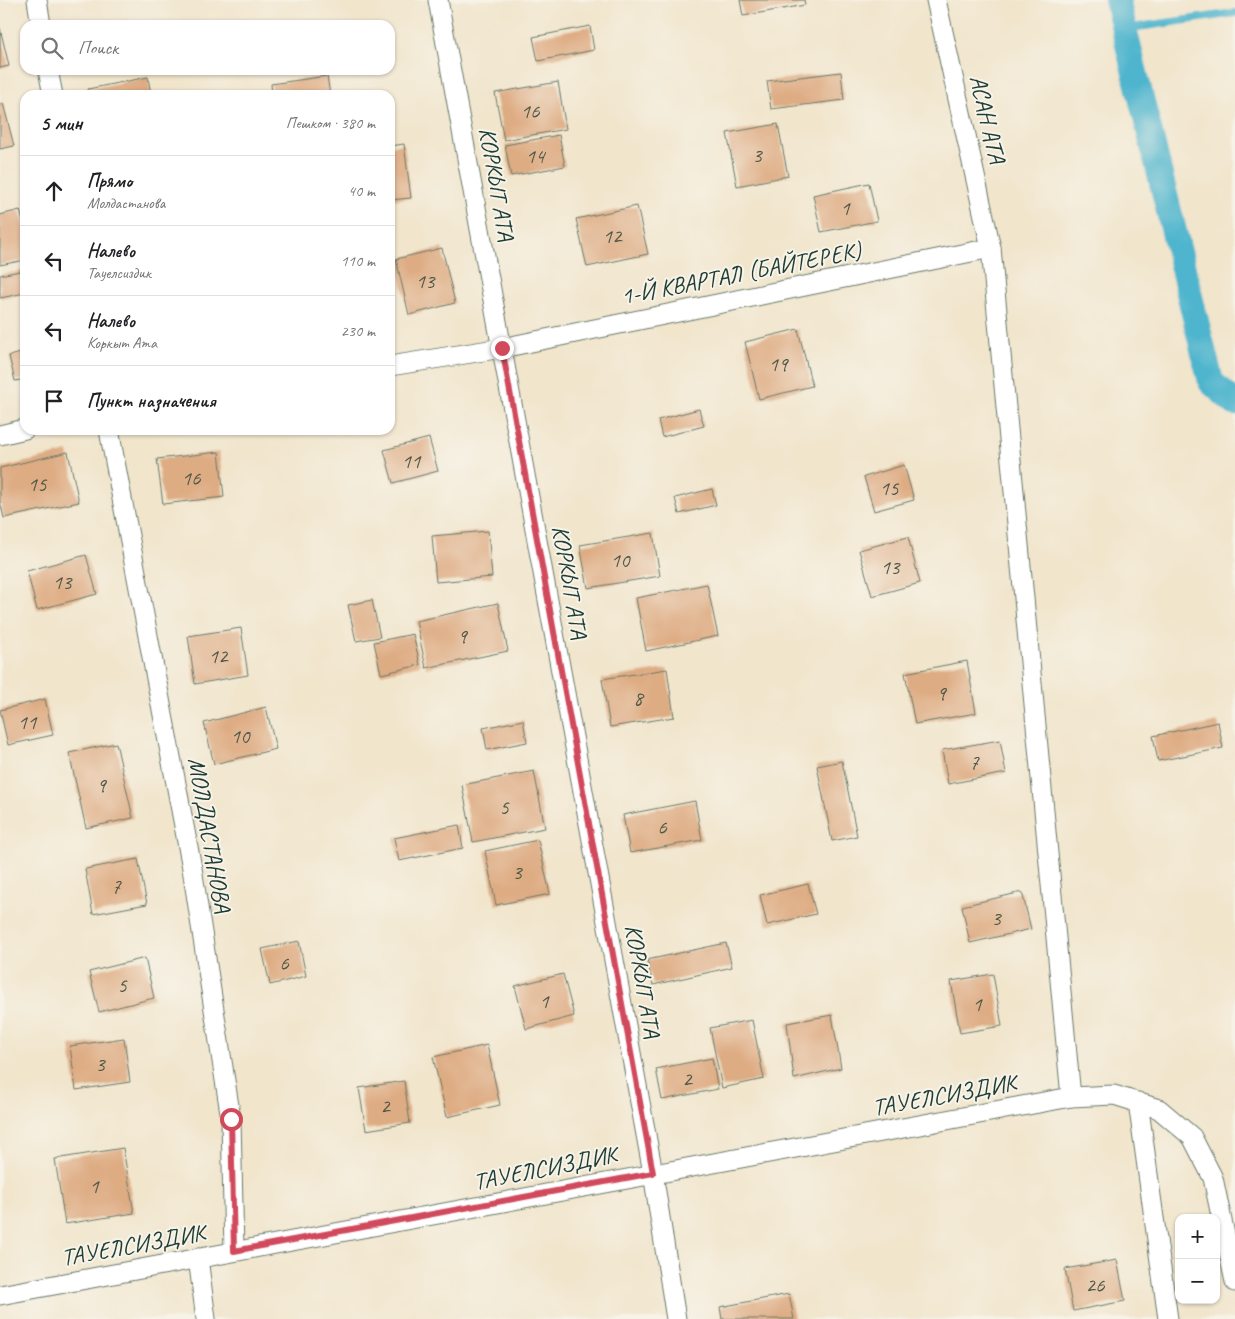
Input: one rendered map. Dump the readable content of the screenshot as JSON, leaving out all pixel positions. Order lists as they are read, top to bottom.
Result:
{
  "streets": {
    "street": [
      "АСАН АТА",
      "КОРКЫТ АТА",
      "1-Й КВАРТАЛ (БАЙТЕРЕК)",
      "МОЛДАСТАНОВА",
      "ТАУЕЛСИЗДИК"
    ]
  },
  "crossings": [
    ["АСАН АТА", "1-Й КВАРТАЛ (БАЙТЕРЕК)"],
    ["АСАН АТА", "ТАУЕЛСИЗДИК"],
    ["КОРКЫТ АТА", "1-Й КВАРТАЛ (БАЙТЕРЕК)"],
    ["КОРКЫТ АТА", "ТАУЕЛСИЗДИК"],
    ["МОЛДАСТАНОВА", "ТАУЕЛСИЗДИК"]
  ],
  "house_numbers": [
    "16",
    "3",
    "14",
    "1",
    "12",
    "13",
    "19",
    "11",
    "16",
    "15",
    "15",
    "10",
    "13",
    "13",
    "9",
    "12",
    "9",
    "8",
    "11",
    "10",
    "7",
    "9",
    "5",
    "6",
    "3",
    "7",
    "3",
    "6",
    "5",
    "1",
    "1",
    "3",
    "2",
    "2",
    "1",
    "26"
  ],
  "page": {
    "search": "Поиск",
    "heading": ["5 мин", "Пешком · 380 m"],
    "list": [
      ["Прямо", "Молдастанова", "40 m"],
      ["Налево", "Тауелсиздик", "110 m"],
      ["Налево", "Коркыт Ата", "230 m"],
      "Пункт назначения"
    ],
    "map_buttons": ["+", "−"]
  }
}
